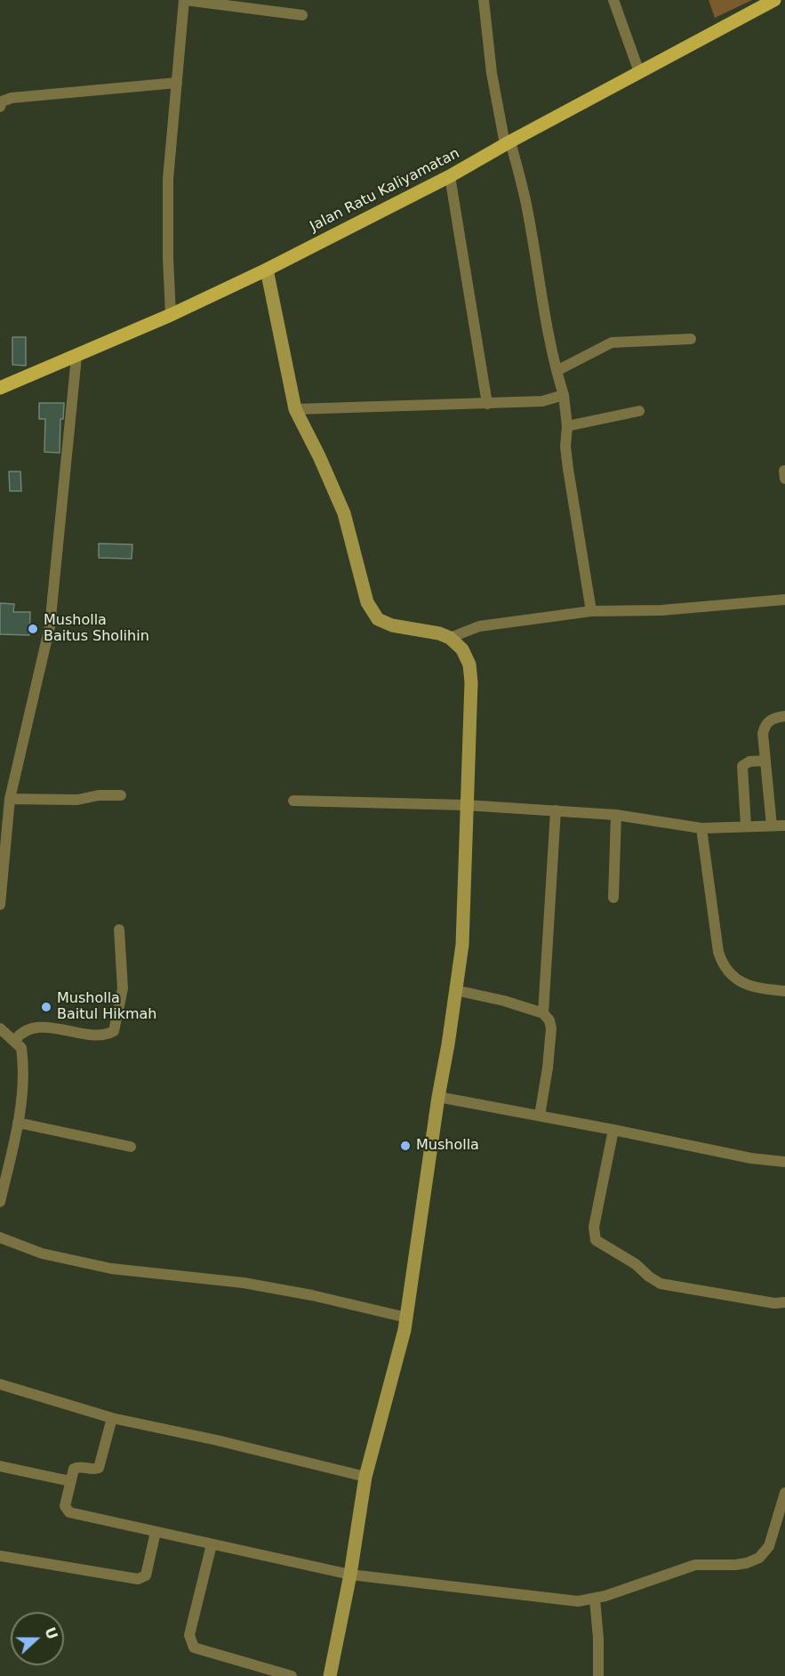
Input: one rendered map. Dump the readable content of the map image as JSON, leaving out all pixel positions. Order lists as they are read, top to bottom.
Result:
{
  "streets": {
    "main road": ["Jalan Ratu Kaliyamatan"]
  },
  "places": ["Musholla Baitus Sholihin", "Musholla Baitul Hikmah", "Musholla"],
  "north": "right"
}
